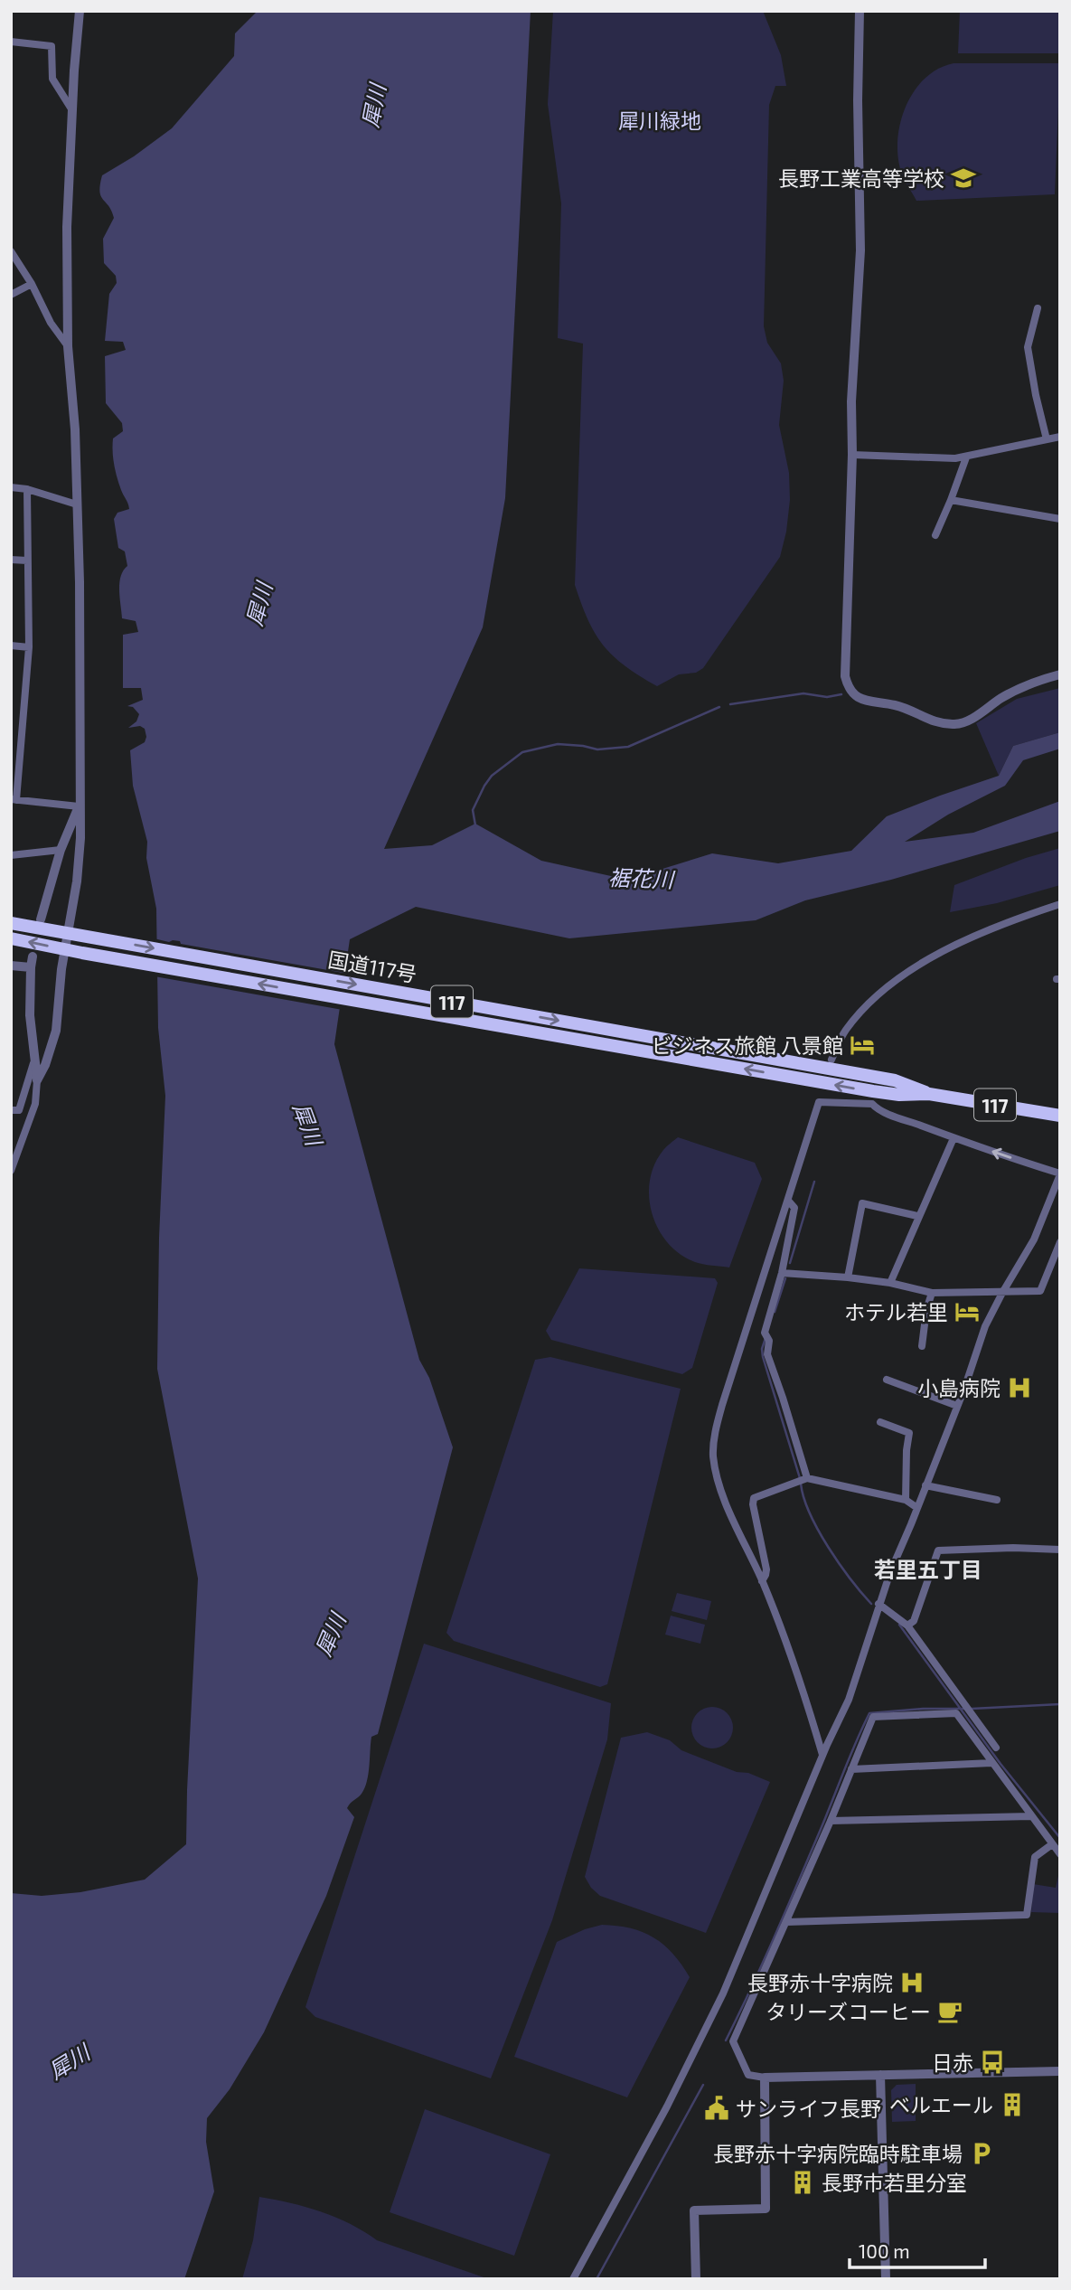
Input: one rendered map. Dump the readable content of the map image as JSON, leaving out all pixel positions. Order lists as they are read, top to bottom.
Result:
{
  "streets": {
    "highway": ["国道117号", "117"]
  },
  "crossings": [
    ["国道117号", "117"]
  ],
  "districts": ["若里五丁目"],
  "water": ["犀川", "裾花川"],
  "parks": ["犀川緑地"],
  "places": {
    "school or university": ["長野工業高等学校"],
    "hotel": ["ビジネス旅館 八景館", "ホテル若里"],
    "hospital": ["小島病院", "長野赤十字病院"],
    "cafe": ["タリーズコーヒー"],
    "bus stop": ["日赤"],
    "building": ["ベルエール", "長野市若里分室"],
    "public building": ["サンライフ長野"],
    "parking": ["長野赤十字病院臨時駐車場"]
  },
  "scale_bar": "100 m"
}
